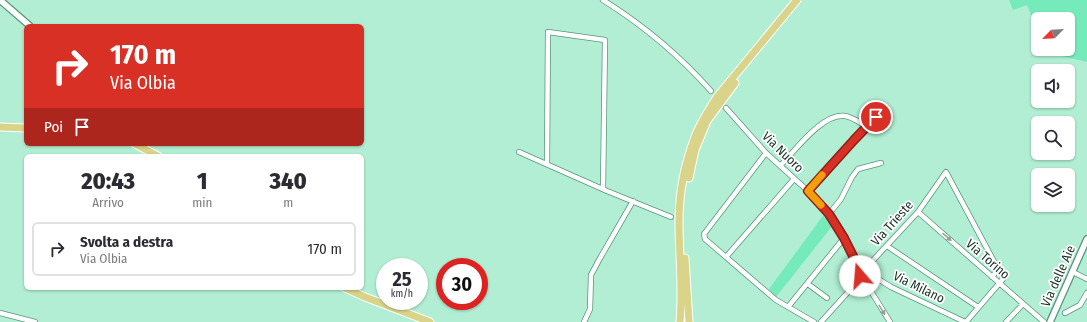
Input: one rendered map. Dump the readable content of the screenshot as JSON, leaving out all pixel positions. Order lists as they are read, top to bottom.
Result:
{
  "streets": {
    "street": [
      "Via Nuoro",
      "Via Trieste",
      "Via Torino",
      "Via delle Aie",
      "Via Milano"
    ]
  },
  "crossings": [
    ["Via Nuoro", "Via Trieste"],
    ["Via Nuoro", "Via Milano"],
    ["Via Trieste", "Via Torino"],
    ["Via Trieste", "Via Milano"]
  ],
  "north": "bottom left",
  "page": {
    "turn": ["170 m", "Via Olbia"],
    "then": "Poi",
    "eta": [
      "20:43",
      "Arrivo",
      "1",
      "min",
      "340",
      "m"
    ],
    "list": [
      {
        "name": "Svolta a destra",
        "note": "Via Olbia",
        "value": "170 m"
      }
    ],
    "speed": "25 km/h",
    "limit": "30"
  }
}
